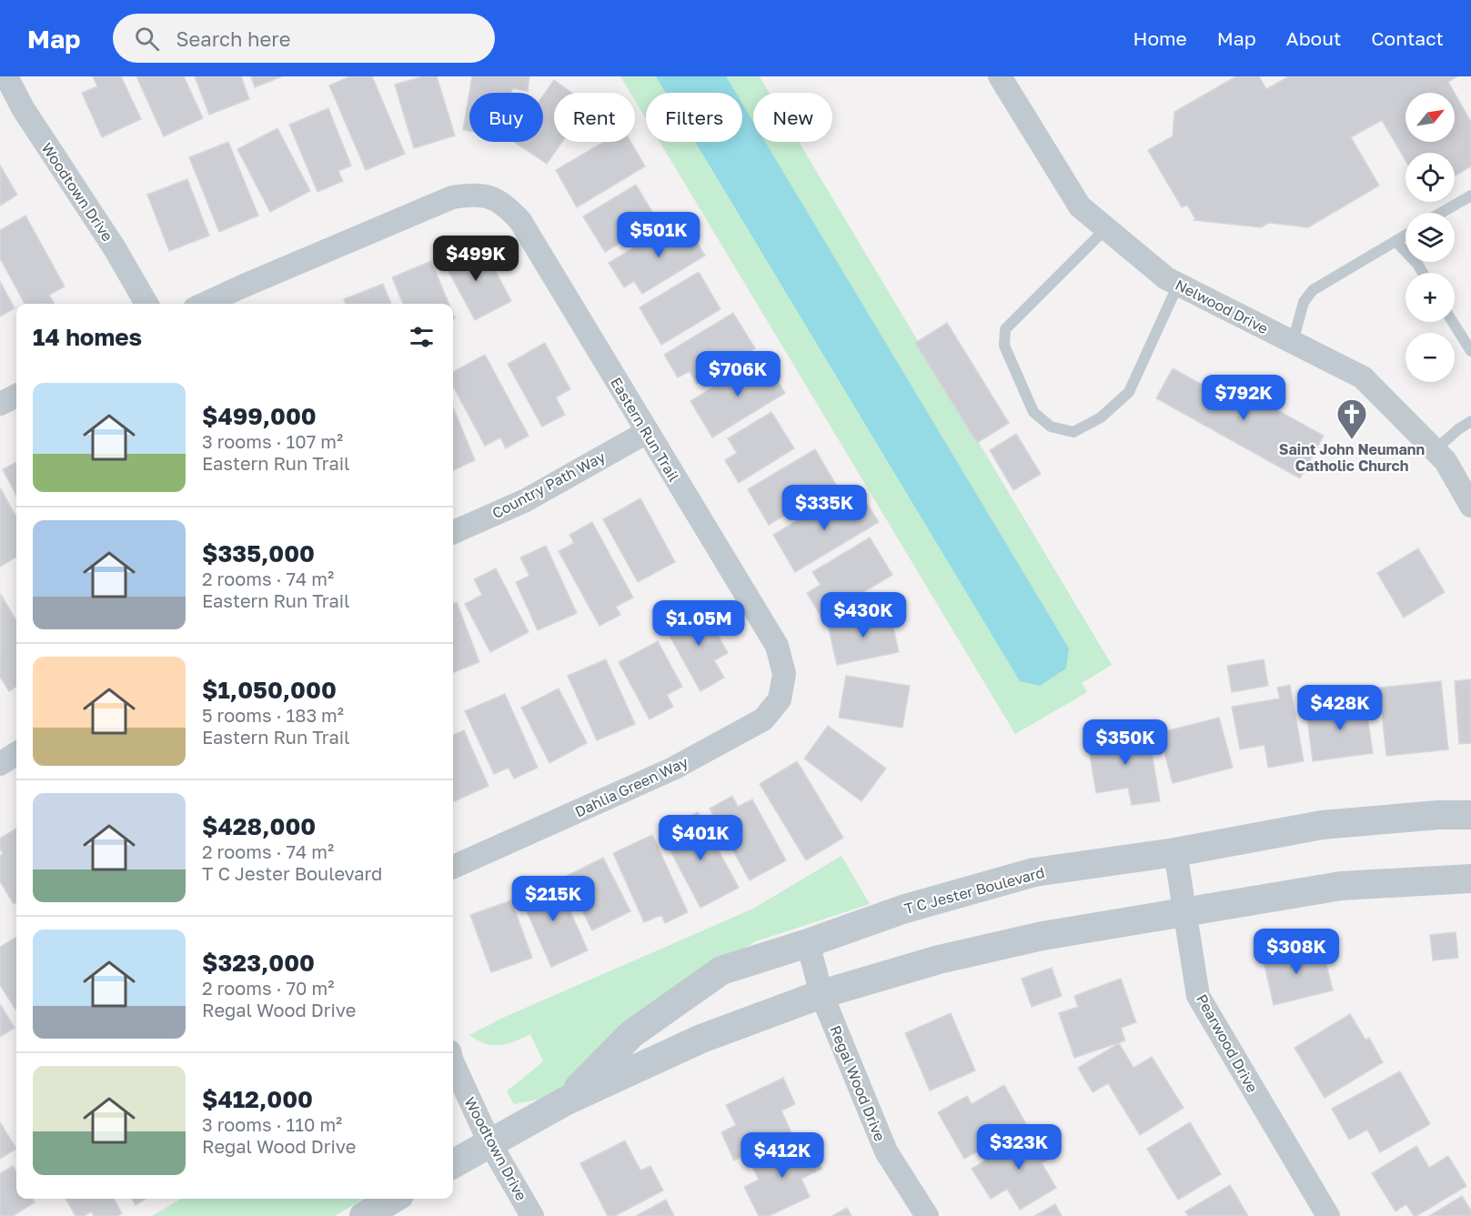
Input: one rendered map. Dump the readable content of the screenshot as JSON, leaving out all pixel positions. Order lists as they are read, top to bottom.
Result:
{
  "streets": {
    "street": [
      "Woodtown Drive",
      "Nelwood Drive",
      "Eastern Run Trail",
      "Country Path Way",
      "Dahlia Green Way",
      "T C Jester Boulevard",
      "Pearwood Drive",
      "Regal Wood Drive"
    ]
  },
  "crossings": [
    ["Woodtown Drive", "T C Jester Boulevard"],
    ["Eastern Run Trail", "Country Path Way"],
    ["Eastern Run Trail", "Dahlia Green Way"],
    ["T C Jester Boulevard", "Pearwood Drive"],
    ["T C Jester Boulevard", "Regal Wood Drive"]
  ],
  "places": {
    "church": ["Saint John Neumann Catholic Church"]
  },
  "north": "top right",
  "page": {
    "header": "Map",
    "search": "Search here",
    "nav": [
      "Home",
      "Map",
      "About",
      "Contact"
    ],
    "map_buttons": ["+", "−"],
    "chip": [
      "Buy",
      "Rent",
      "Filters",
      "New"
    ],
    "price": [
      "$501K",
      "$499K",
      "$706K",
      "$792K",
      "$335K",
      "$430K",
      "$1.05M",
      "$428K",
      "$350K",
      "$401K",
      "$215K",
      "$308K",
      "$323K",
      "$412K"
    ],
    "heading": "14 homes",
    "list": [
      {
        "name": "$499,000",
        "note": "3 rooms · 107 m² · Eastern Run Trail"
      },
      {
        "name": "$335,000",
        "note": "2 rooms · 74 m² · Eastern Run Trail"
      },
      {
        "name": "$1,050,000",
        "note": "5 rooms · 183 m² · Eastern Run Trail"
      },
      {
        "name": "$428,000",
        "note": "2 rooms · 74 m² · T C Jester Boulevard"
      },
      {
        "name": "$323,000",
        "note": "2 rooms · 70 m² · Regal Wood Drive"
      },
      {
        "name": "$412,000",
        "note": "3 rooms · 110 m² · Regal Wood Drive"
      }
    ]
  }
}
